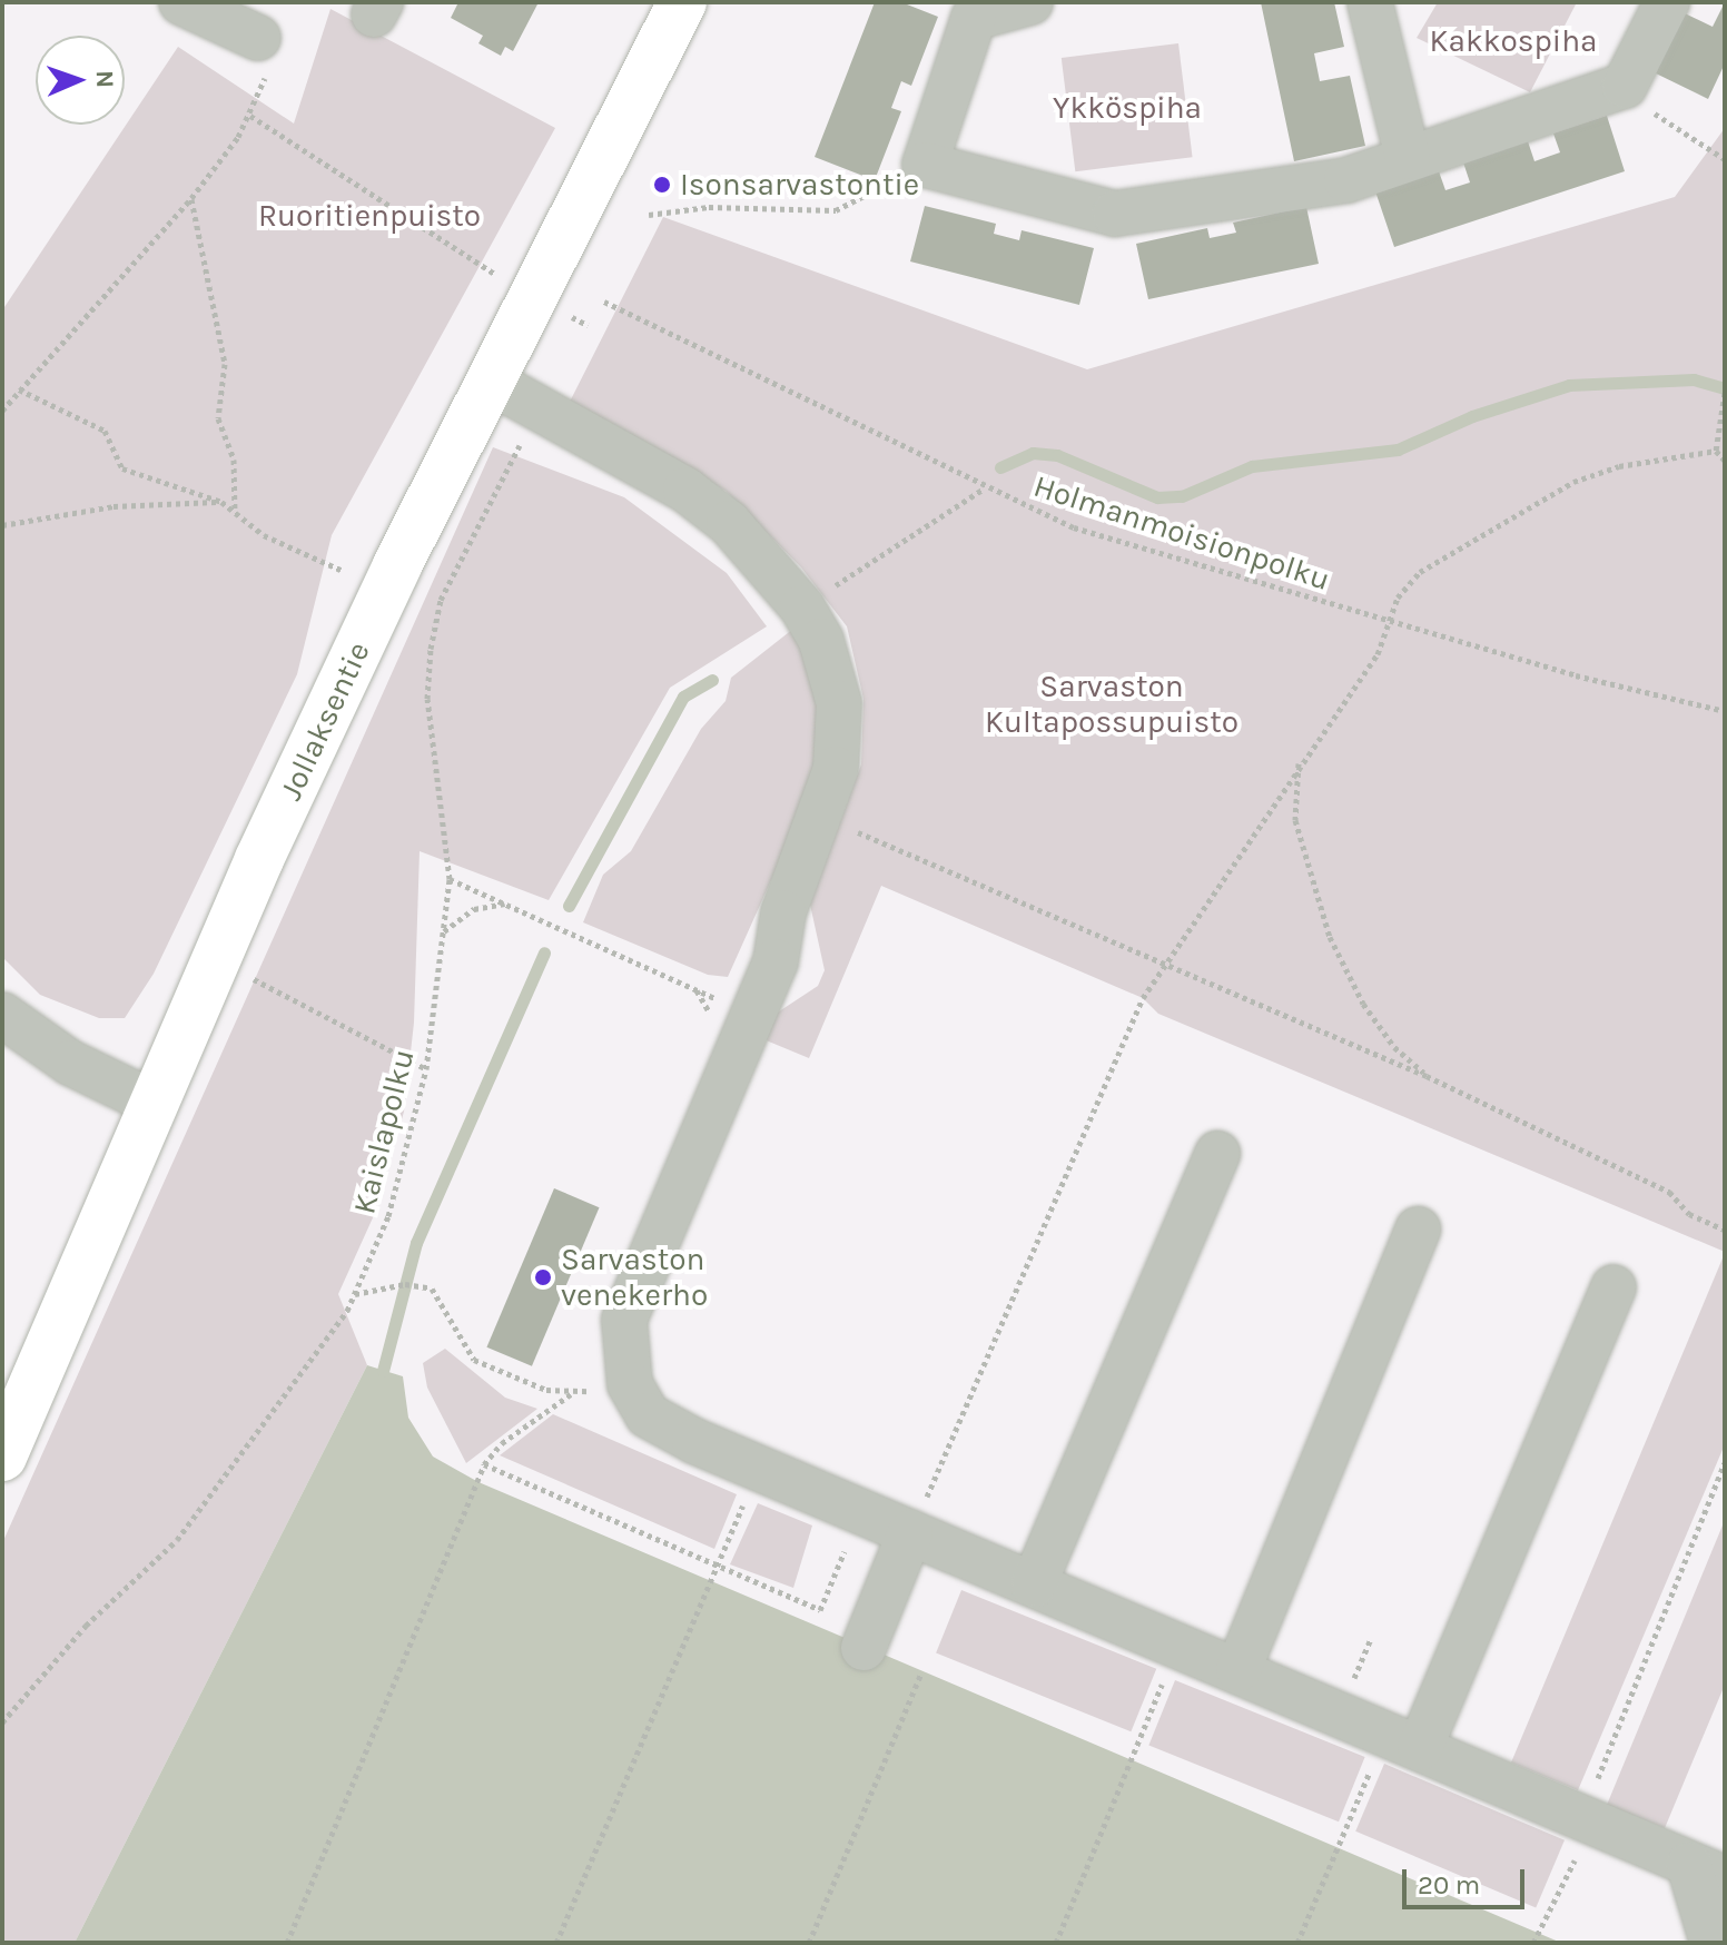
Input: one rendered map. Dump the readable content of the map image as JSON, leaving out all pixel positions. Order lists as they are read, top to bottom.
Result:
{
  "streets": {
    "main road": ["Jollaksentie"],
    "path": ["Holmanmoisionpolku", "Kaislapolku"]
  },
  "parks": [
    "Kakkospiha",
    "Ykköspiha",
    "Ruoritienpuisto",
    "Sarvaston Kultapossupuisto"
  ],
  "places": ["Isonsarvastontie", "Sarvaston venekerho"],
  "scale_bar": "20 m",
  "north": "right"
}
